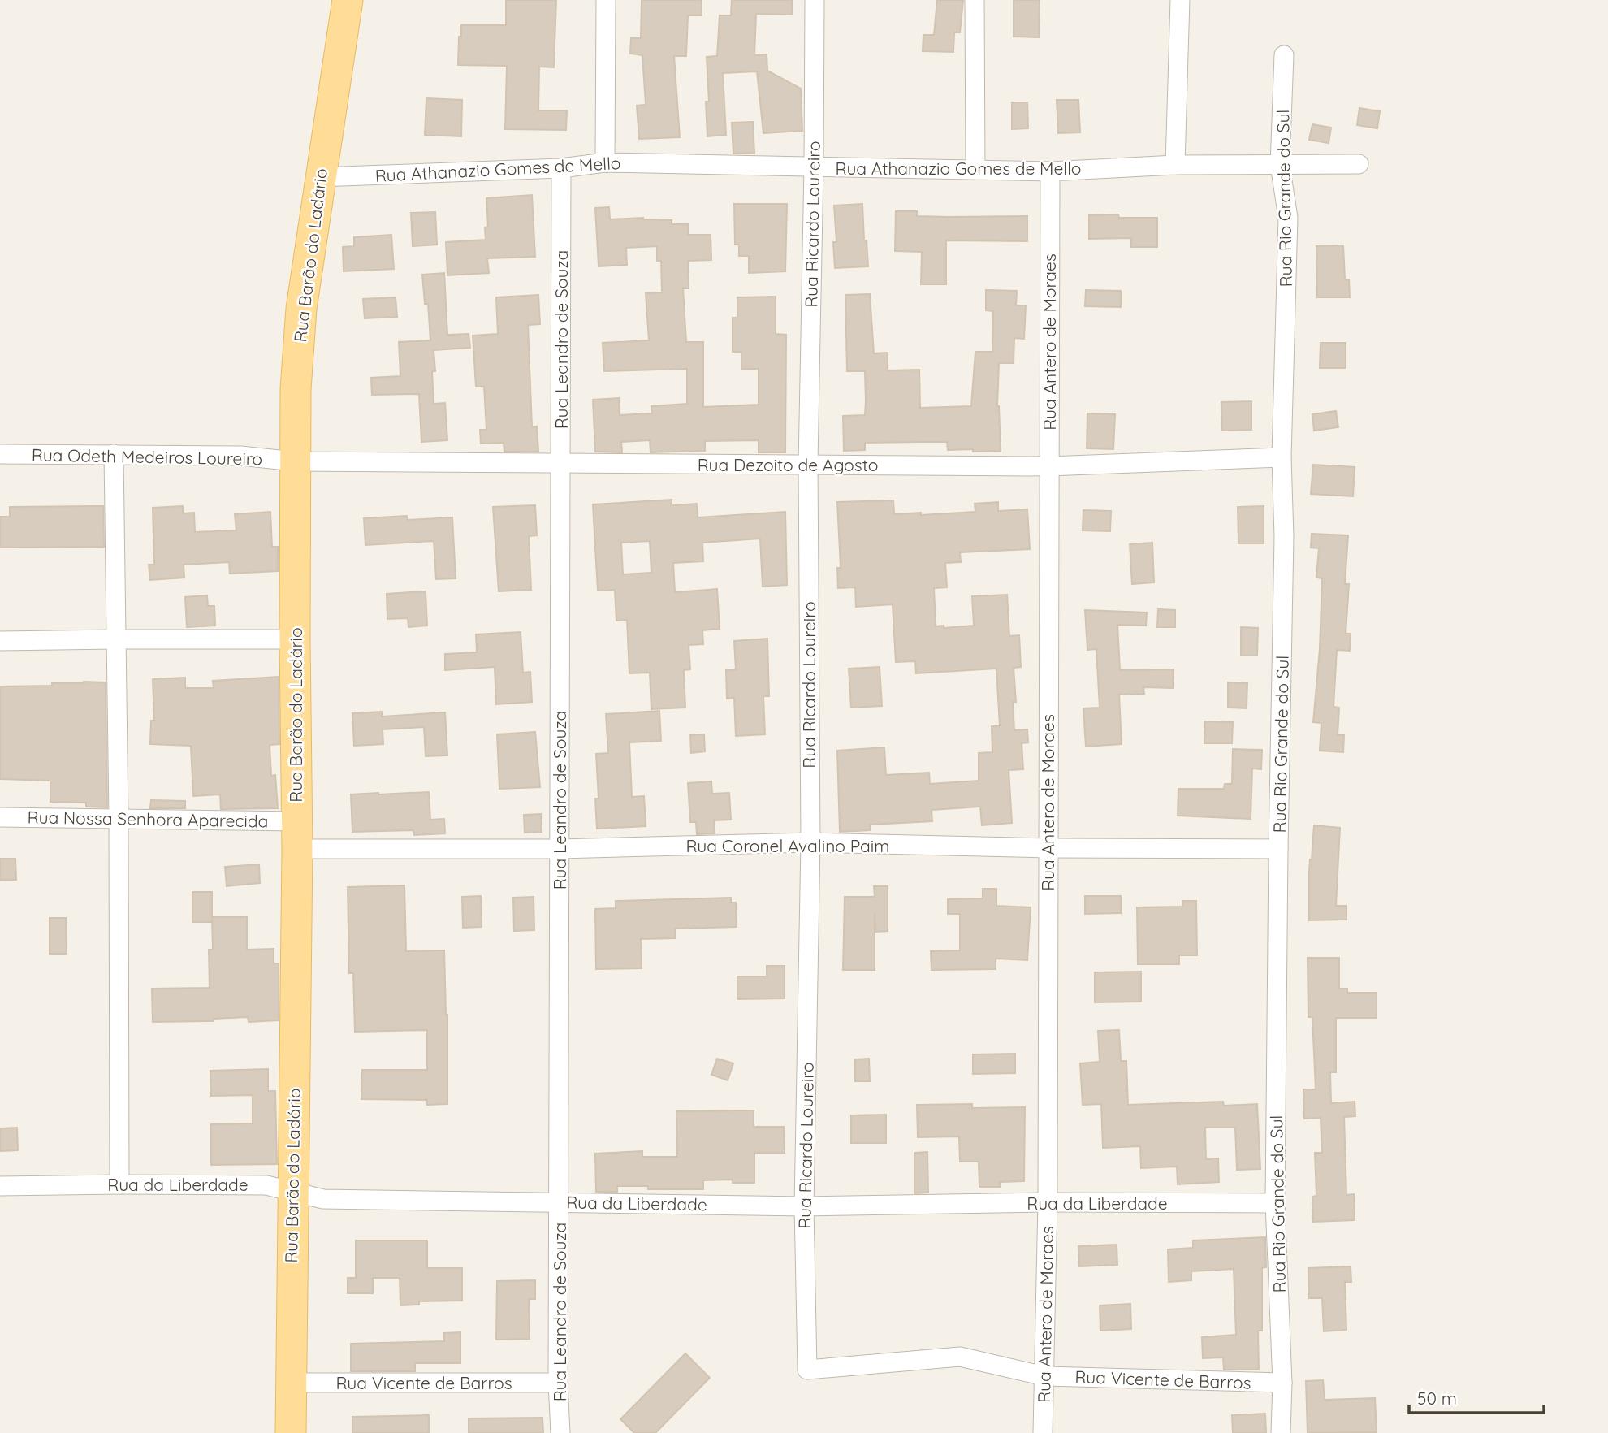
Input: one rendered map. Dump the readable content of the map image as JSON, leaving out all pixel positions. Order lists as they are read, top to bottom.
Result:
{
  "streets": {
    "main road": ["Rua Barão do Ladário"],
    "street": [
      "Rua Athanazio Gomes de Mello",
      "Rua Rio Grande do Sul",
      "Rua Ricardo Loureiro",
      "Rua Leandro de Souza",
      "Rua Antero de Moraes",
      "Rua Odeth Medeiros Loureiro",
      "Rua Dezoito de Agosto",
      "Rua Nossa Senhora Aparecida",
      "Rua Coronel Avalino Paim",
      "Rua da Liberdade",
      "Rua Vicente de Barros"
    ]
  },
  "crossings": [
    ["Rua Athanazio Gomes de Mello", "Rua Rio Grande do Sul"],
    ["Rua Athanazio Gomes de Mello", "Rua Ricardo Loureiro"],
    ["Rua Athanazio Gomes de Mello", "Rua Barão do Ladário"],
    ["Rua Athanazio Gomes de Mello", "Rua Leandro de Souza"],
    ["Rua Athanazio Gomes de Mello", "Rua Antero de Moraes"],
    ["Rua Rio Grande do Sul", "Rua Dezoito de Agosto"],
    ["Rua Rio Grande do Sul", "Rua Coronel Avalino Paim"],
    ["Rua Rio Grande do Sul", "Rua da Liberdade"],
    ["Rua Rio Grande do Sul", "Rua Vicente de Barros"],
    ["Rua Ricardo Loureiro", "Rua Dezoito de Agosto"],
    ["Rua Ricardo Loureiro", "Rua Coronel Avalino Paim"],
    ["Rua Ricardo Loureiro", "Rua da Liberdade"],
    ["Rua Ricardo Loureiro", "Rua Vicente de Barros"],
    ["Rua Barão do Ladário", "Rua Odeth Medeiros Loureiro"],
    ["Rua Barão do Ladário", "Rua Dezoito de Agosto"],
    ["Rua Barão do Ladário", "Rua Nossa Senhora Aparecida"],
    ["Rua Barão do Ladário", "Rua Coronel Avalino Paim"],
    ["Rua Barão do Ladário", "Rua da Liberdade"],
    ["Rua Barão do Ladário", "Rua Vicente de Barros"],
    ["Rua Leandro de Souza", "Rua Dezoito de Agosto"],
    ["Rua Leandro de Souza", "Rua Coronel Avalino Paim"],
    ["Rua Leandro de Souza", "Rua da Liberdade"],
    ["Rua Leandro de Souza", "Rua Vicente de Barros"],
    ["Rua Antero de Moraes", "Rua Dezoito de Agosto"],
    ["Rua Antero de Moraes", "Rua Coronel Avalino Paim"],
    ["Rua Antero de Moraes", "Rua da Liberdade"],
    ["Rua Antero de Moraes", "Rua Vicente de Barros"],
    ["Rua Odeth Medeiros Loureiro", "Rua Dezoito de Agosto"],
    ["Rua Nossa Senhora Aparecida", "Rua Coronel Avalino Paim"]
  ],
  "scale_bar": "50 m"
}
